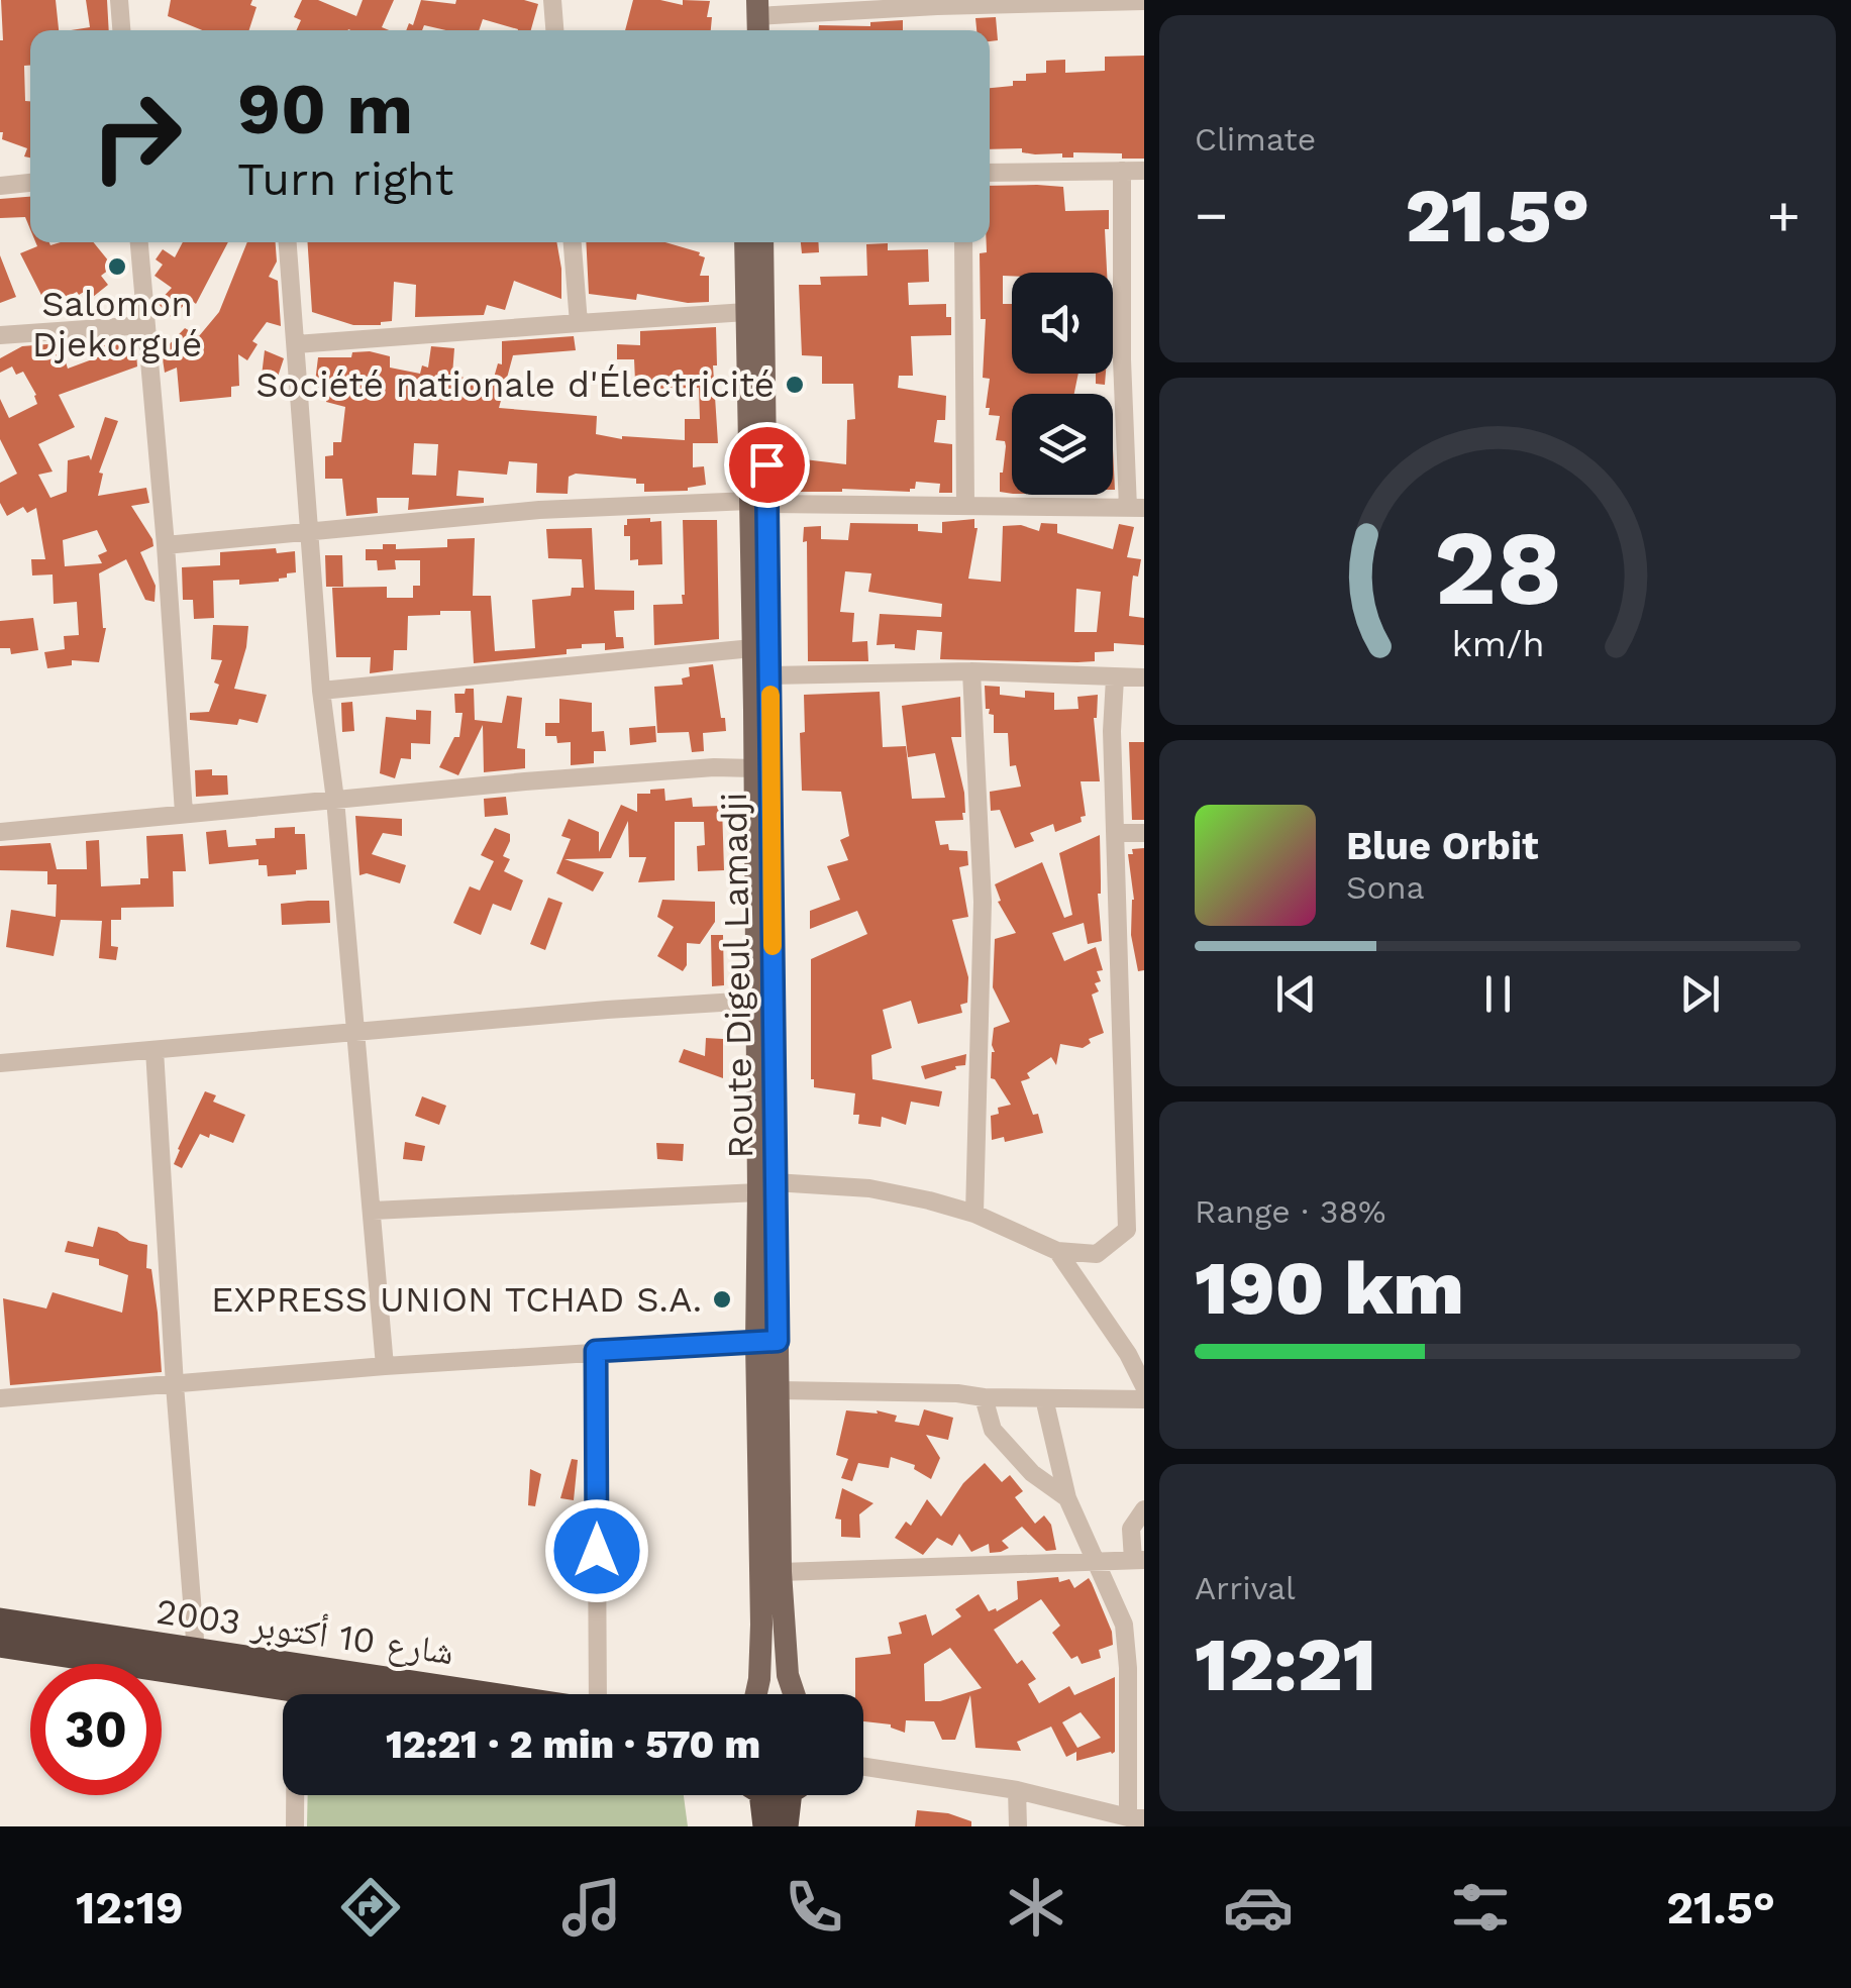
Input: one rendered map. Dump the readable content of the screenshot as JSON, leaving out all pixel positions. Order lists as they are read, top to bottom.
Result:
{
  "streets": {
    "highway": ["شارع 10 أكتوبر 2003"],
    "main road": ["Route Digeul Lamadji"]
  },
  "places": ["Salomon Djekorgué", "Société nationale d'Électricité", "EXPRESS UNION TCHAD S.A."],
  "page": {
    "tile": [
      "Climate",
      ["Range · 38%", "190 km"],
      ["Arrival", "12:21"]
    ],
    "turn": ["90 m", "Turn right"],
    "heat": ["−", "21.5°", "+"],
    "song": ["Blue Orbit", "Sona"],
    "limit": "30",
    "trip": "12:21 · 2 min · 570 m",
    "tabs": ["12:19", "21.5°"],
    "gauge": ["28", "km/h"]
  }
}
